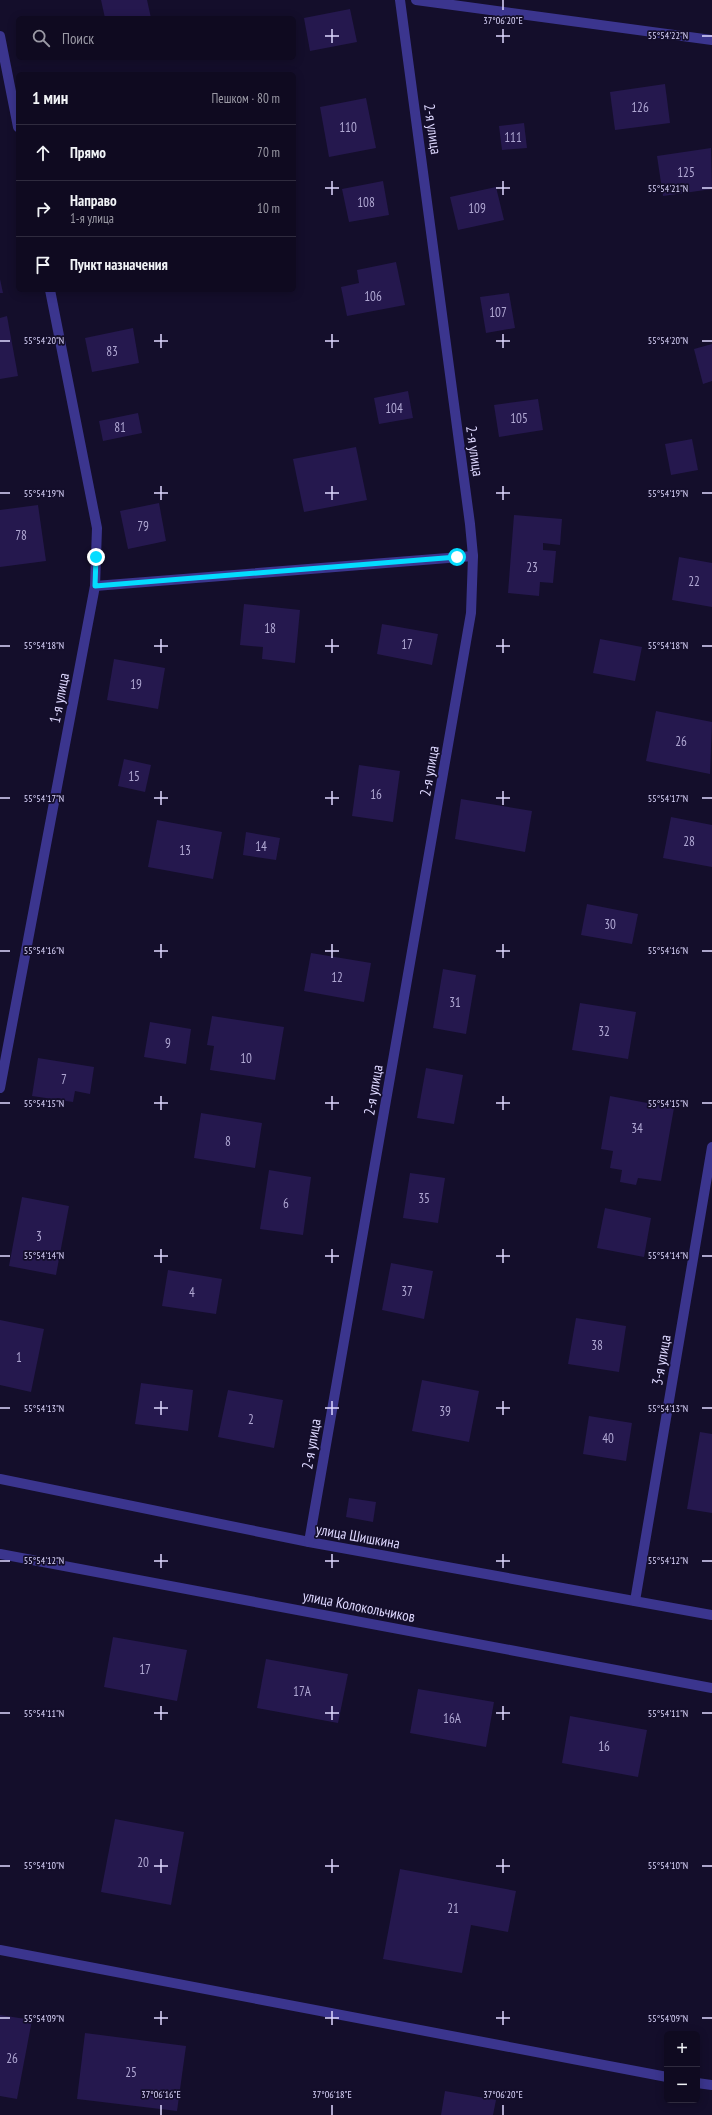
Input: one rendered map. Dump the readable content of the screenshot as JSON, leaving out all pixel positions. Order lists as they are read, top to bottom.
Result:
{
  "streets": {
    "street": [
      "2-я улица",
      "1-я улица",
      "3-я улица",
      "улица Шишкина",
      "улица Колокольчиков"
    ]
  },
  "crossings": [
    ["2-я улица", "улица Шишкина"],
    ["3-я улица", "улица Шишкина"]
  ],
  "house_numbers": [
    "126",
    "110",
    "111",
    "125",
    "108",
    "109",
    "106",
    "107",
    "83",
    "104",
    "105",
    "81",
    "79",
    "78",
    "23",
    "22",
    "18",
    "17",
    "19",
    "26",
    "15",
    "16",
    "28",
    "14",
    "13",
    "30",
    "12",
    "31",
    "32",
    "9",
    "10",
    "7",
    "34",
    "8",
    "35",
    "6",
    "3",
    "37",
    "4",
    "38",
    "1",
    "39",
    "2",
    "40",
    "17",
    "17А",
    "16А",
    "16",
    "20",
    "21",
    "26",
    "25"
  ],
  "page": {
    "search": "Поиск",
    "heading": ["1 мин", "Пешком · 80 m"],
    "list": [
      ["Прямо", "70 m"],
      ["Направо", "1-я улица", "10 m"],
      "Пункт назначения"
    ],
    "map_buttons": ["+", "−"]
  },
  "coordinates": [
    "37°06'20\"E",
    "55°54'22\"N",
    "55°54'21\"N",
    "55°54'20\"N",
    "55°54'19\"N",
    "55°54'18\"N",
    "55°54'17\"N",
    "55°54'16\"N",
    "55°54'15\"N",
    "55°54'14\"N",
    "55°54'13\"N",
    "55°54'12\"N",
    "55°54'11\"N",
    "55°54'10\"N",
    "55°54'09\"N",
    "37°06'16\"E",
    "37°06'18\"E"
  ]
}
